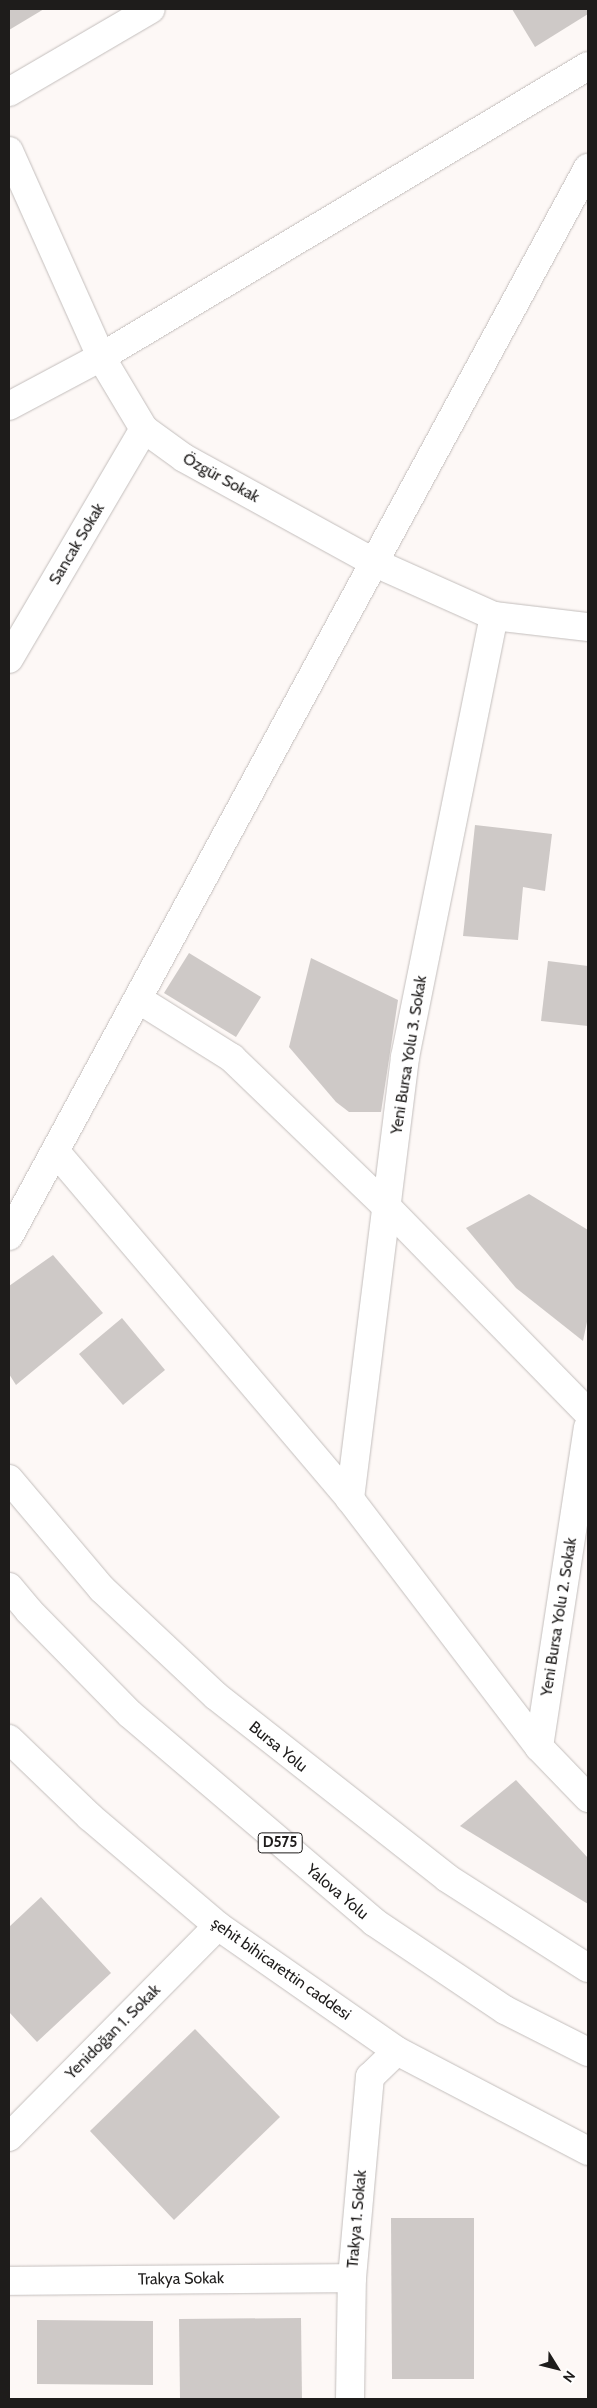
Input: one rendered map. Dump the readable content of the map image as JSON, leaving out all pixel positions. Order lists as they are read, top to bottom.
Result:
{
  "streets": {
    "main road": [
      "Özgür Sokak",
      "Sancak Sokak",
      "Yeni Bursa Yolu 3. Sokak",
      "Yeni Bursa Yolu 2. Sokak",
      "Bursa Yolu",
      "D575",
      "Yalova Yolu",
      "şehit bihicarettin caddesi",
      "Yenidoğan 1. Sokak",
      "Trakya 1. Sokak",
      "Trakya Sokak"
    ]
  },
  "crossings": [
    ["Özgür Sokak", "Sancak Sokak"],
    ["Özgür Sokak", "Yeni Bursa Yolu 3. Sokak"],
    ["şehit bihicarettin caddesi", "Yenidoğan 1. Sokak"],
    ["şehit bihicarettin caddesi", "Trakya 1. Sokak"],
    ["Trakya 1. Sokak", "Trakya Sokak"]
  ],
  "north": "bottom right"
}
